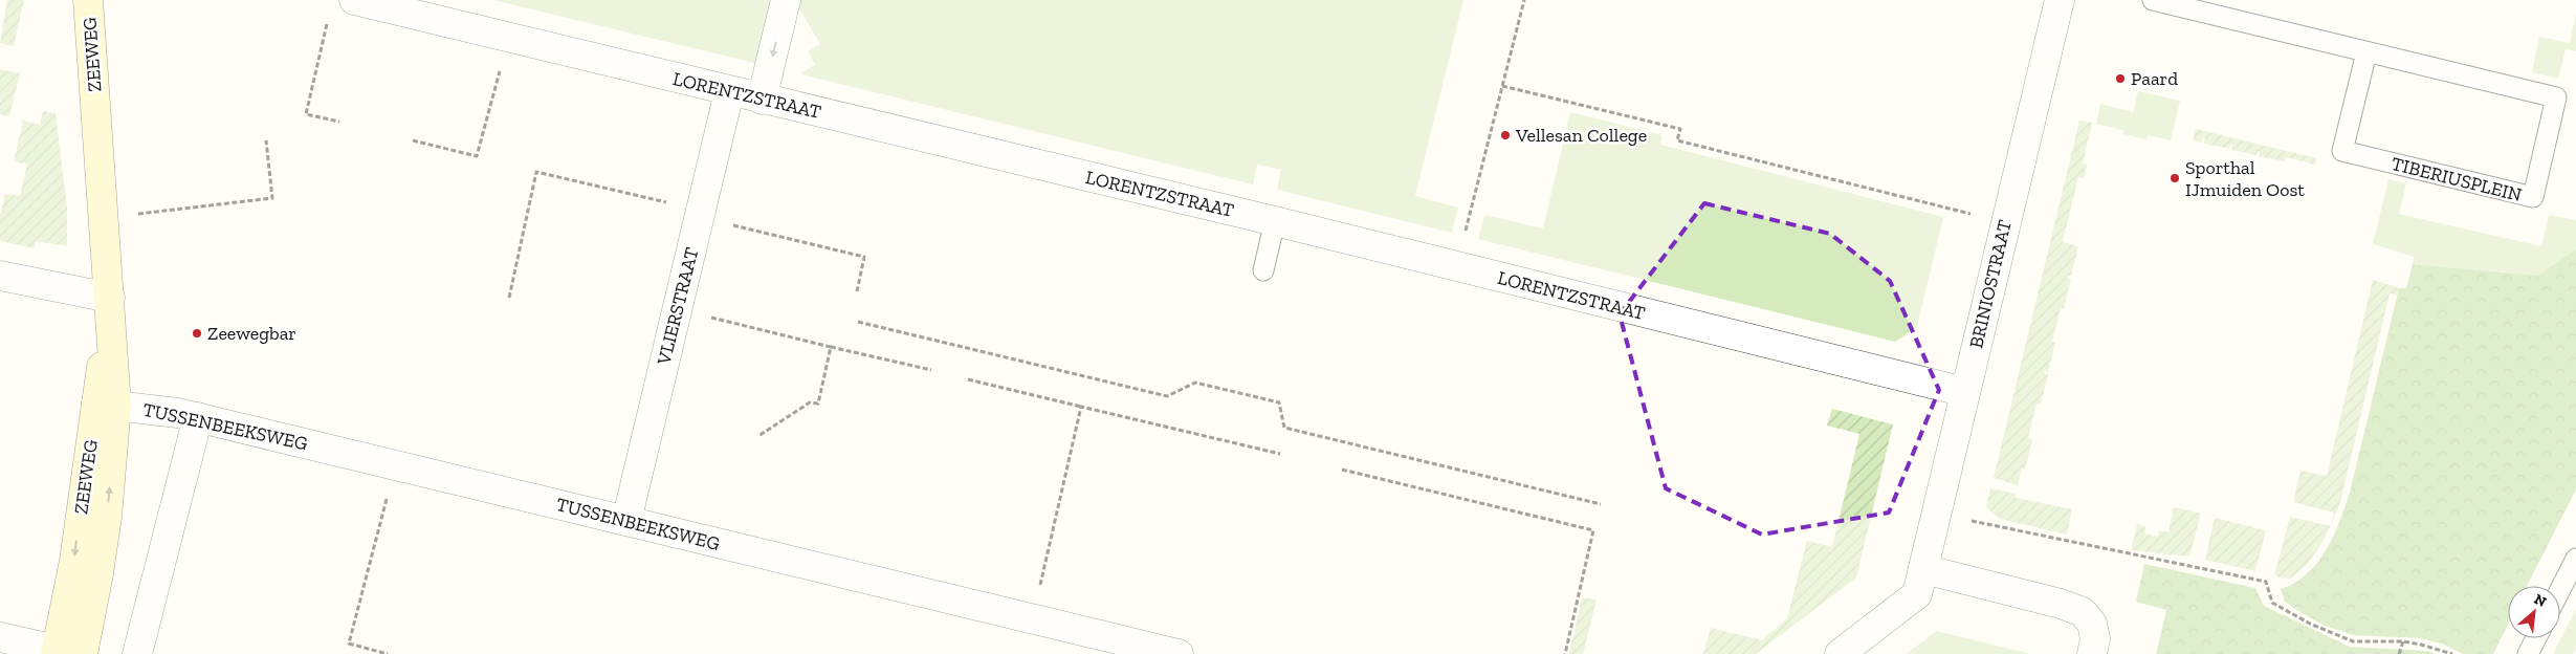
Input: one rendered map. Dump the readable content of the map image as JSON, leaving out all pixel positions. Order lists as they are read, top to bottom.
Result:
{
  "streets": {
    "street": [
      "ZEEWEG",
      "LORENTZSTRAAT",
      "BRINIOSTRAAT",
      "VLIERSTRAAT",
      "TUSSENBEEKSWEG"
    ],
    "lane": ["TIBERIUSPLEIN"]
  },
  "crossings": [
    ["ZEEWEG", "TUSSENBEEKSWEG"],
    ["LORENTZSTRAAT", "BRINIOSTRAAT"],
    ["LORENTZSTRAAT", "VLIERSTRAAT"],
    ["VLIERSTRAAT", "TUSSENBEEKSWEG"]
  ],
  "places": [
    "Paard",
    "Vellesan College",
    "Sporthal IJmuiden Oost",
    "Zeewegbar"
  ],
  "north": "top right"
}
